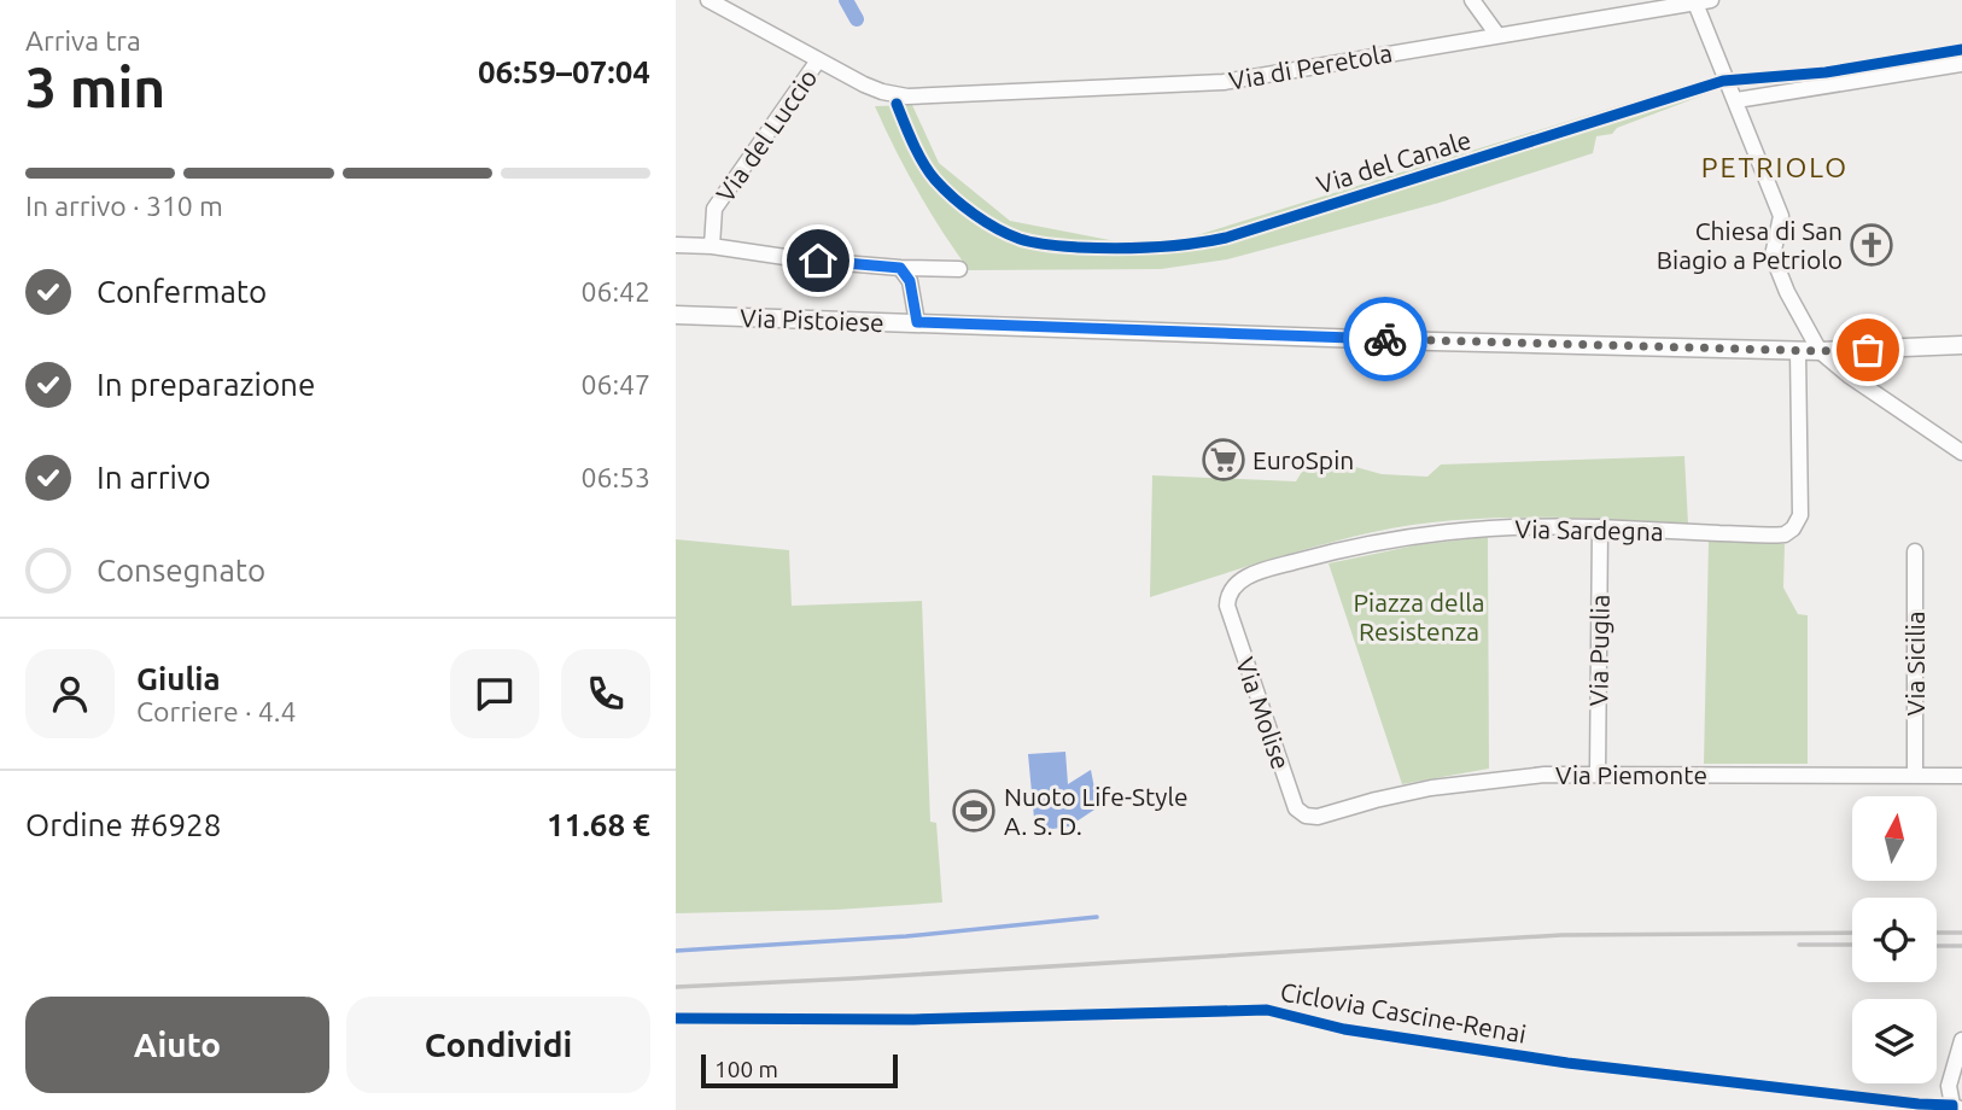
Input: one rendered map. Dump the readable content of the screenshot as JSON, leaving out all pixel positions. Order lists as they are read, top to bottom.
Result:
{
  "streets": {
    "main road": ["Via Pistoiese"],
    "street": [
      "Via di Peretola",
      "Via del Luccio",
      "Via Sardegna",
      "Via Puglia",
      "Via Sicilia",
      "Via Molise",
      "Via Piemonte"
    ],
    "cycle path": ["Via del Canale", "Ciclovia Cascine-Renai"]
  },
  "crossings": [
    ["Via di Peretola", "Via del Luccio"],
    ["Via Pistoiese", "Via Sardegna"],
    ["Via Sardegna", "Via Puglia"],
    ["Via Sardegna", "Via Molise"],
    ["Via Puglia", "Via Piemonte"],
    ["Via Sicilia", "Via Piemonte"],
    ["Via Molise", "Via Piemonte"]
  ],
  "districts": ["PETRIOLO"],
  "parks": ["Piazza della Resistenza"],
  "places": {
    "church": ["Chiesa di San Biagio a Petriolo"],
    "supermarket": ["EuroSpin"],
    "sports": ["Nuoto Life-Style A. S. D."]
  },
  "scale_bar": "100 m",
  "north": "top",
  "page": {
    "heading": ["3 min", "Arriva tra", "06:59–07:04"],
    "panel": [
      "Giulia",
      "Corriere · 4.4",
      "Ordine #6928",
      "11.68 €"
    ],
    "bar": "In arrivo · 310 m",
    "list": [
      ["Confermato", "06:42"],
      ["In preparazione", "06:47"],
      ["In arrivo", "06:53"],
      "Consegnato"
    ],
    "buttons": ["Aiuto", "Condividi"],
    "scale": "100 m"
  }
}
